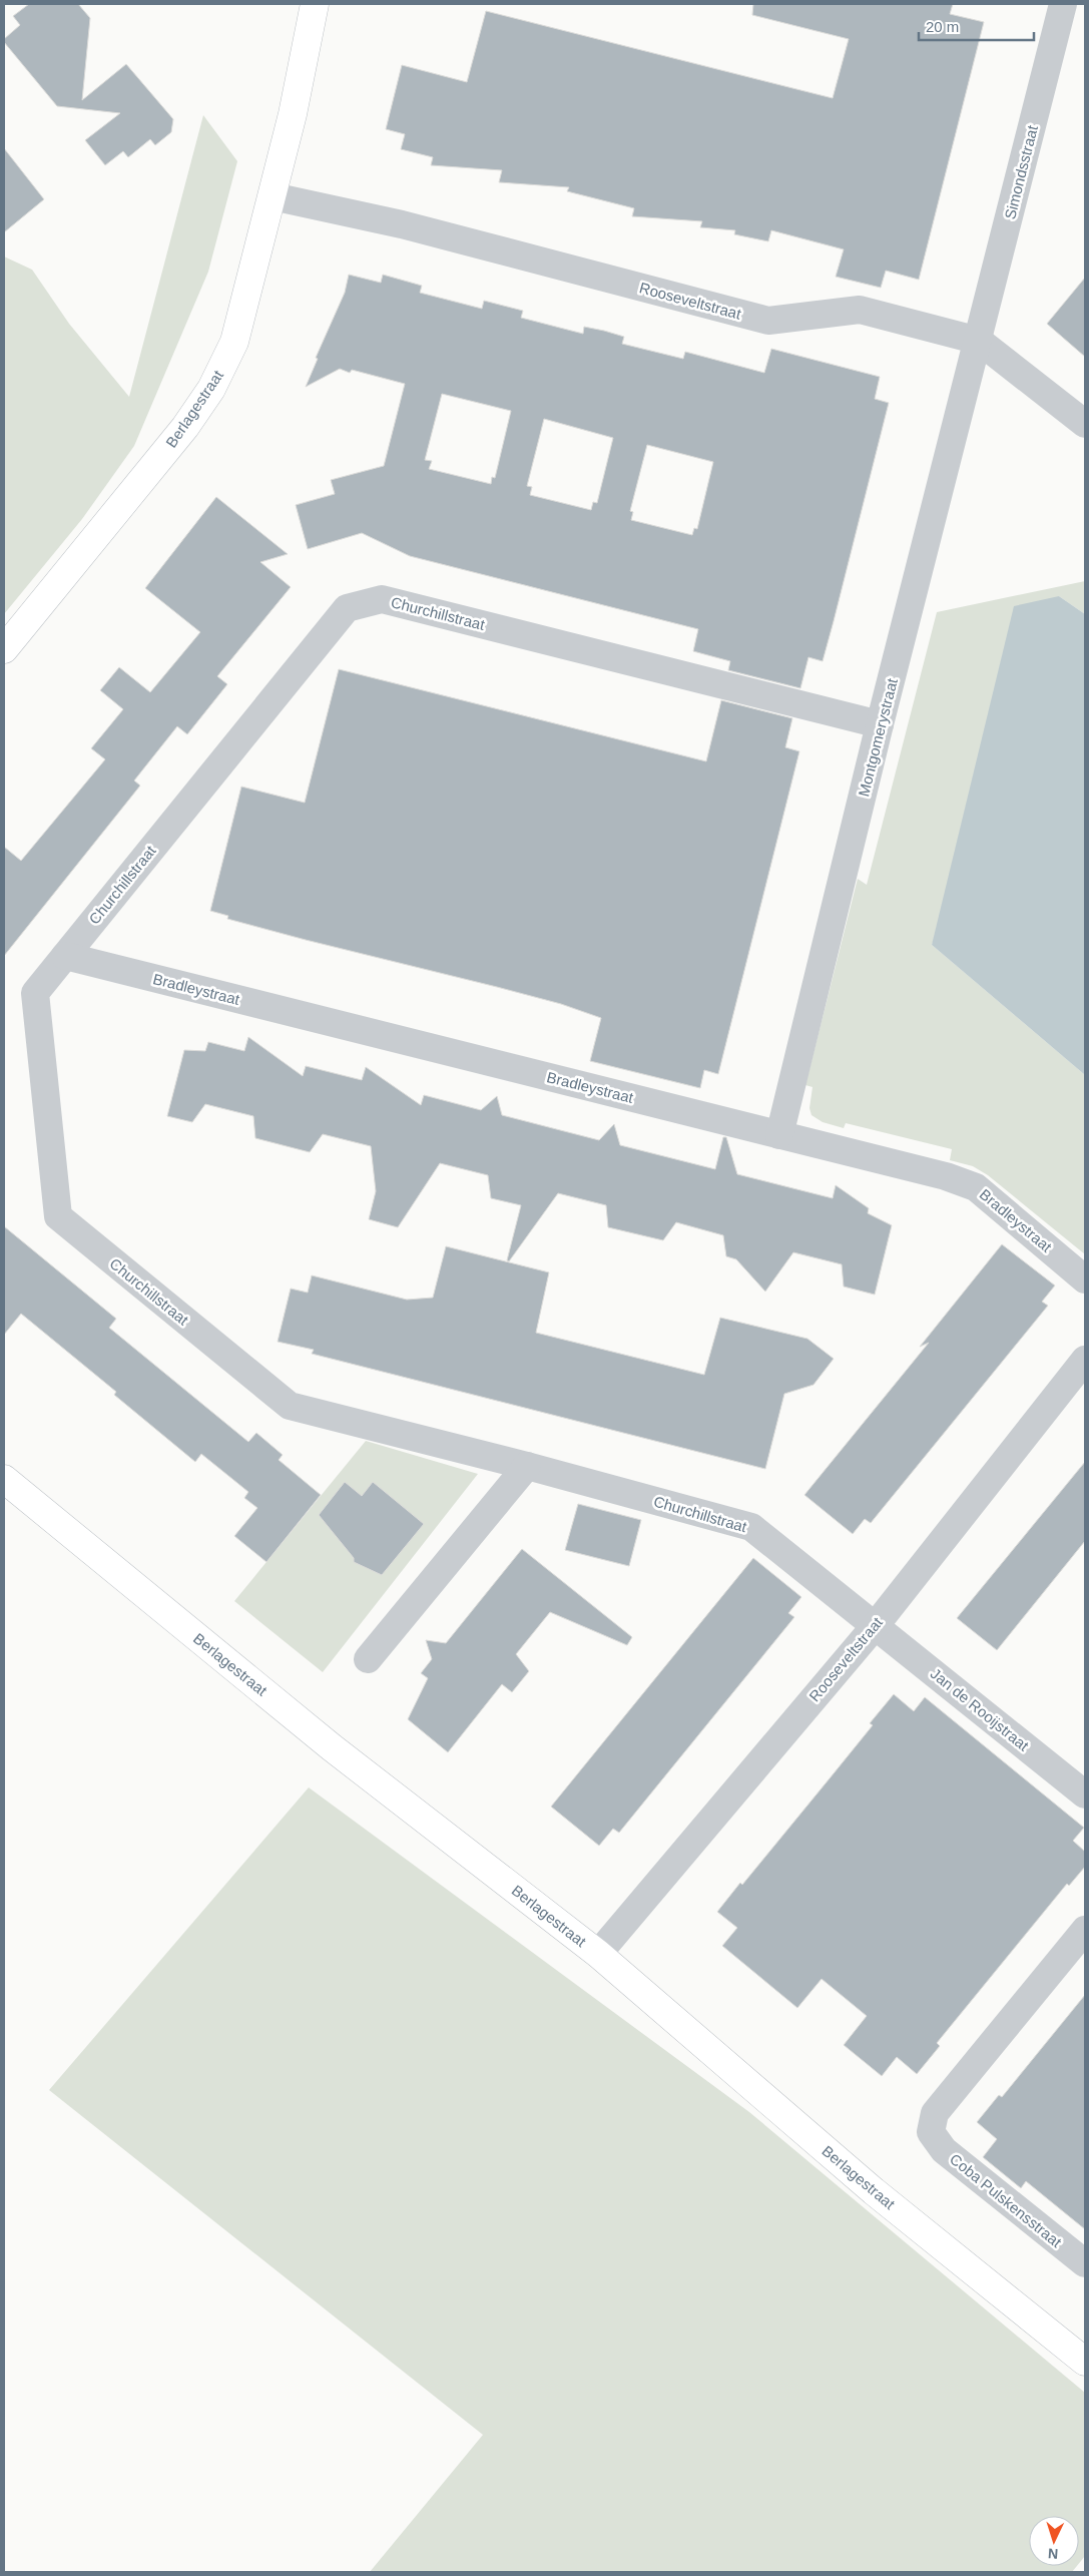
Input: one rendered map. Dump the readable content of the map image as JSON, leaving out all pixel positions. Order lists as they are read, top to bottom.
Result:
{
  "streets": {
    "street": [
      "Simondsstraat",
      "Rooseveltstraat",
      "Berlagestraat",
      "Churchillstraat",
      "Montgomerystraat",
      "Bradleystraat",
      "Jan de Rooijstraat",
      "Coba Pulskensstraat"
    ]
  },
  "crossings": [
    ["Simondsstraat", "Rooseveltstraat"],
    ["Simondsstraat", "Montgomerystraat"],
    ["Rooseveltstraat", "Berlagestraat"],
    ["Rooseveltstraat", "Churchillstraat"],
    ["Rooseveltstraat", "Montgomerystraat"],
    ["Rooseveltstraat", "Jan de Rooijstraat"],
    ["Churchillstraat", "Montgomerystraat"],
    ["Churchillstraat", "Bradleystraat"],
    ["Churchillstraat", "Jan de Rooijstraat"],
    ["Montgomerystraat", "Bradleystraat"]
  ],
  "scale_bar": "20 m",
  "north": "bottom"
}
